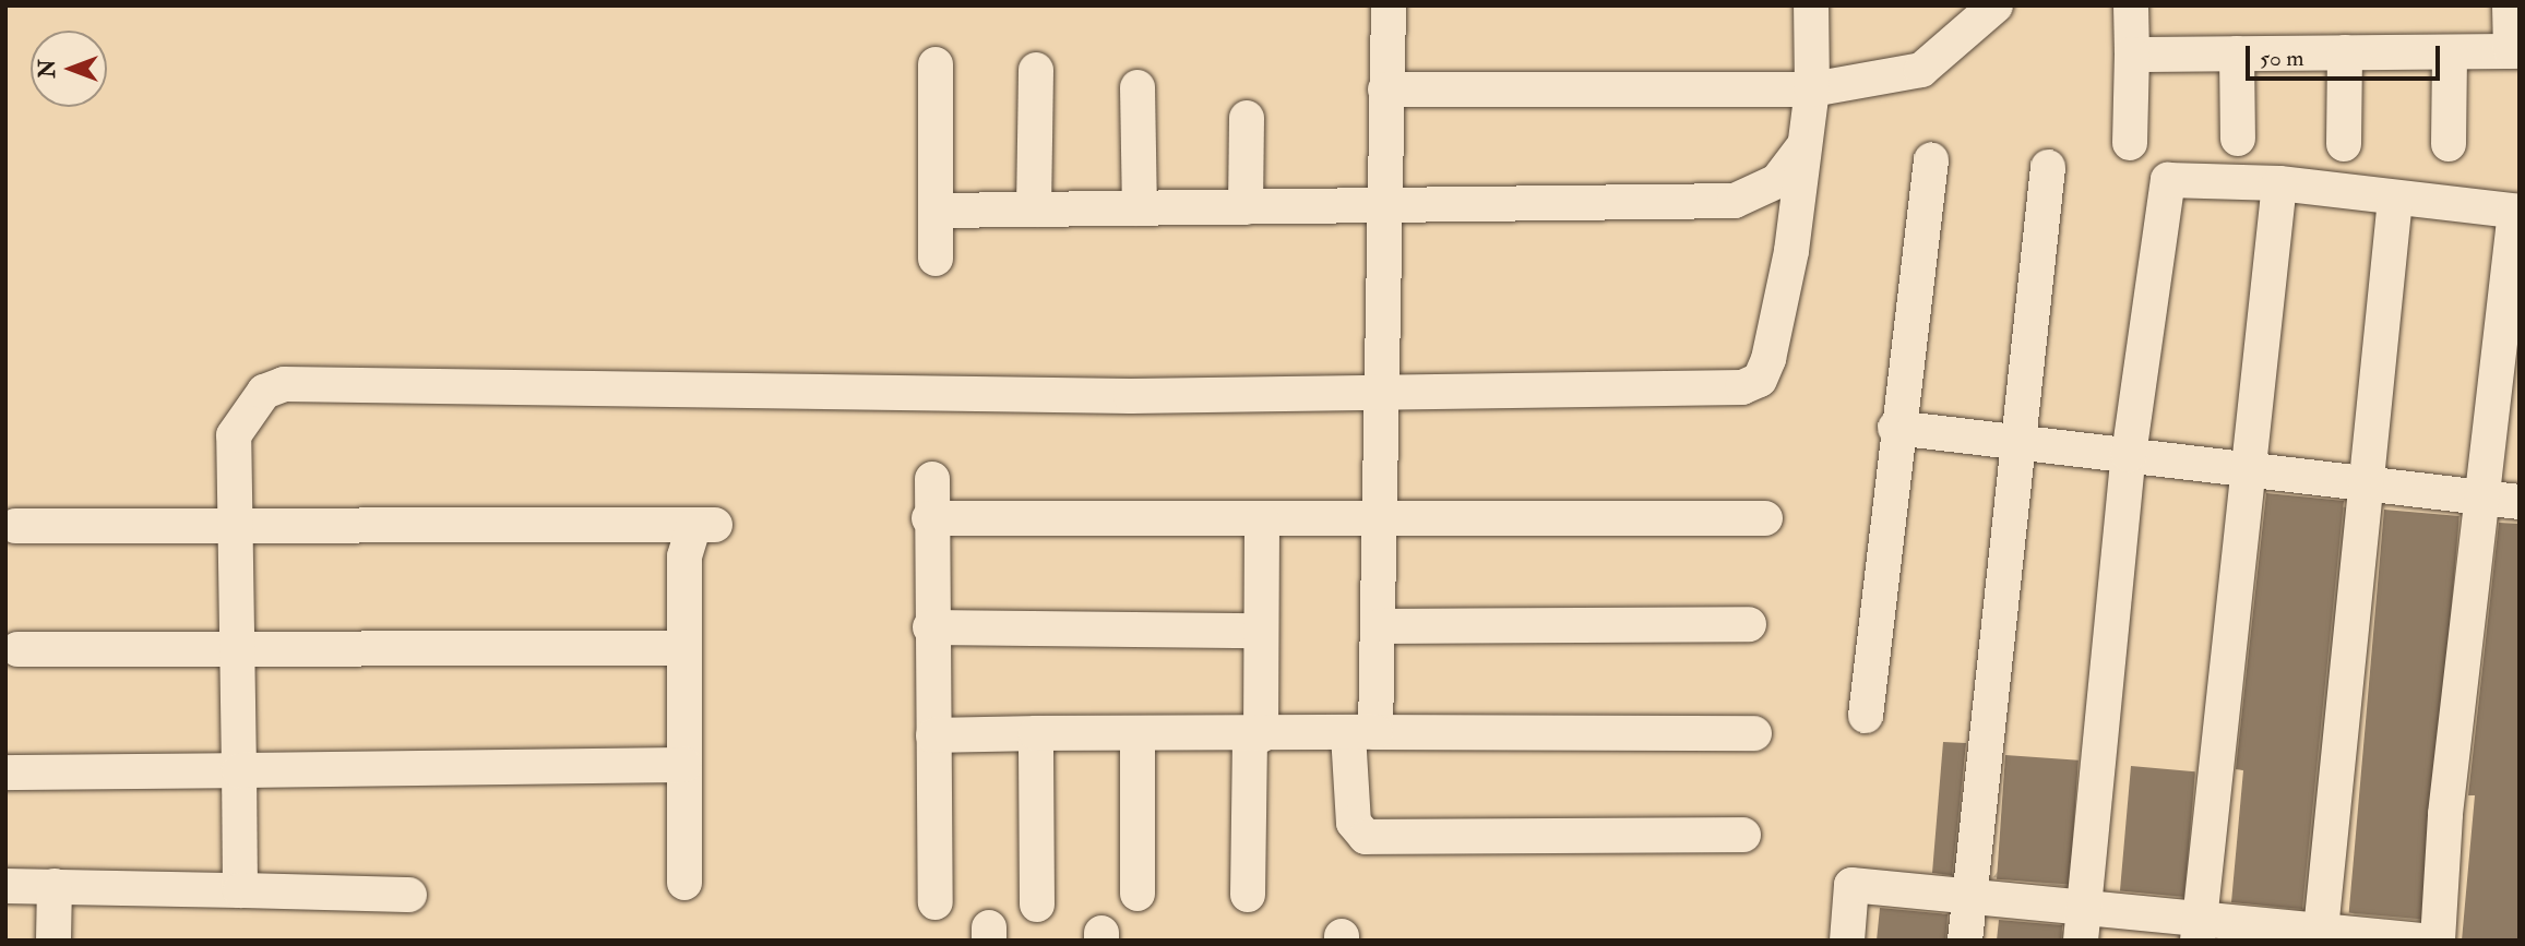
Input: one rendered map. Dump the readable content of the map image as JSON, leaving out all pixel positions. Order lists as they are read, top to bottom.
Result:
{
  "scale_bar": "50 m",
  "north": "left"
}
